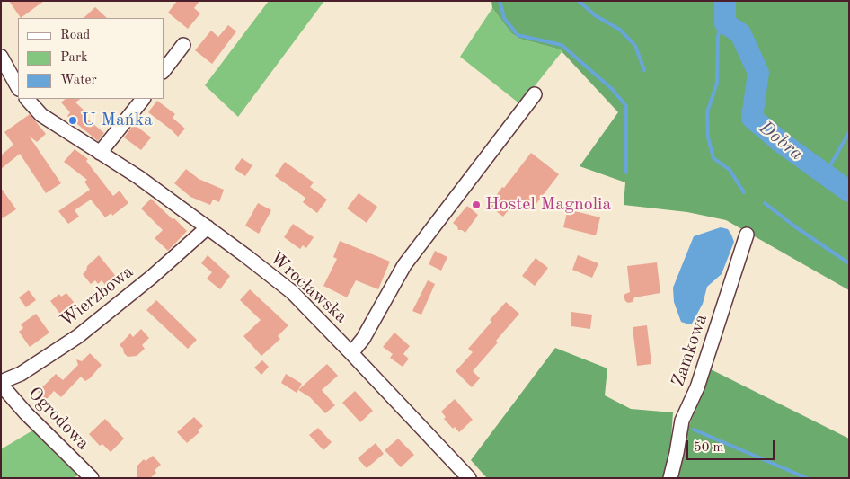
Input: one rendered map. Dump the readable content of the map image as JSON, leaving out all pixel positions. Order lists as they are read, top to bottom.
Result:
{
  "streets": {
    "street": [
      "Wrocławska",
      "Wierzbowa",
      "Zamkowa",
      "Ogrodowa"
    ]
  },
  "crossings": [
    ["Wrocławska", "Wierzbowa"],
    ["Wierzbowa", "Ogrodowa"]
  ],
  "water": ["Dobra"],
  "places": ["U Mańka", "Hostel Magnolia"],
  "legend": ["Road", "Park", "Water"],
  "scale_bar": "50 m"
}
